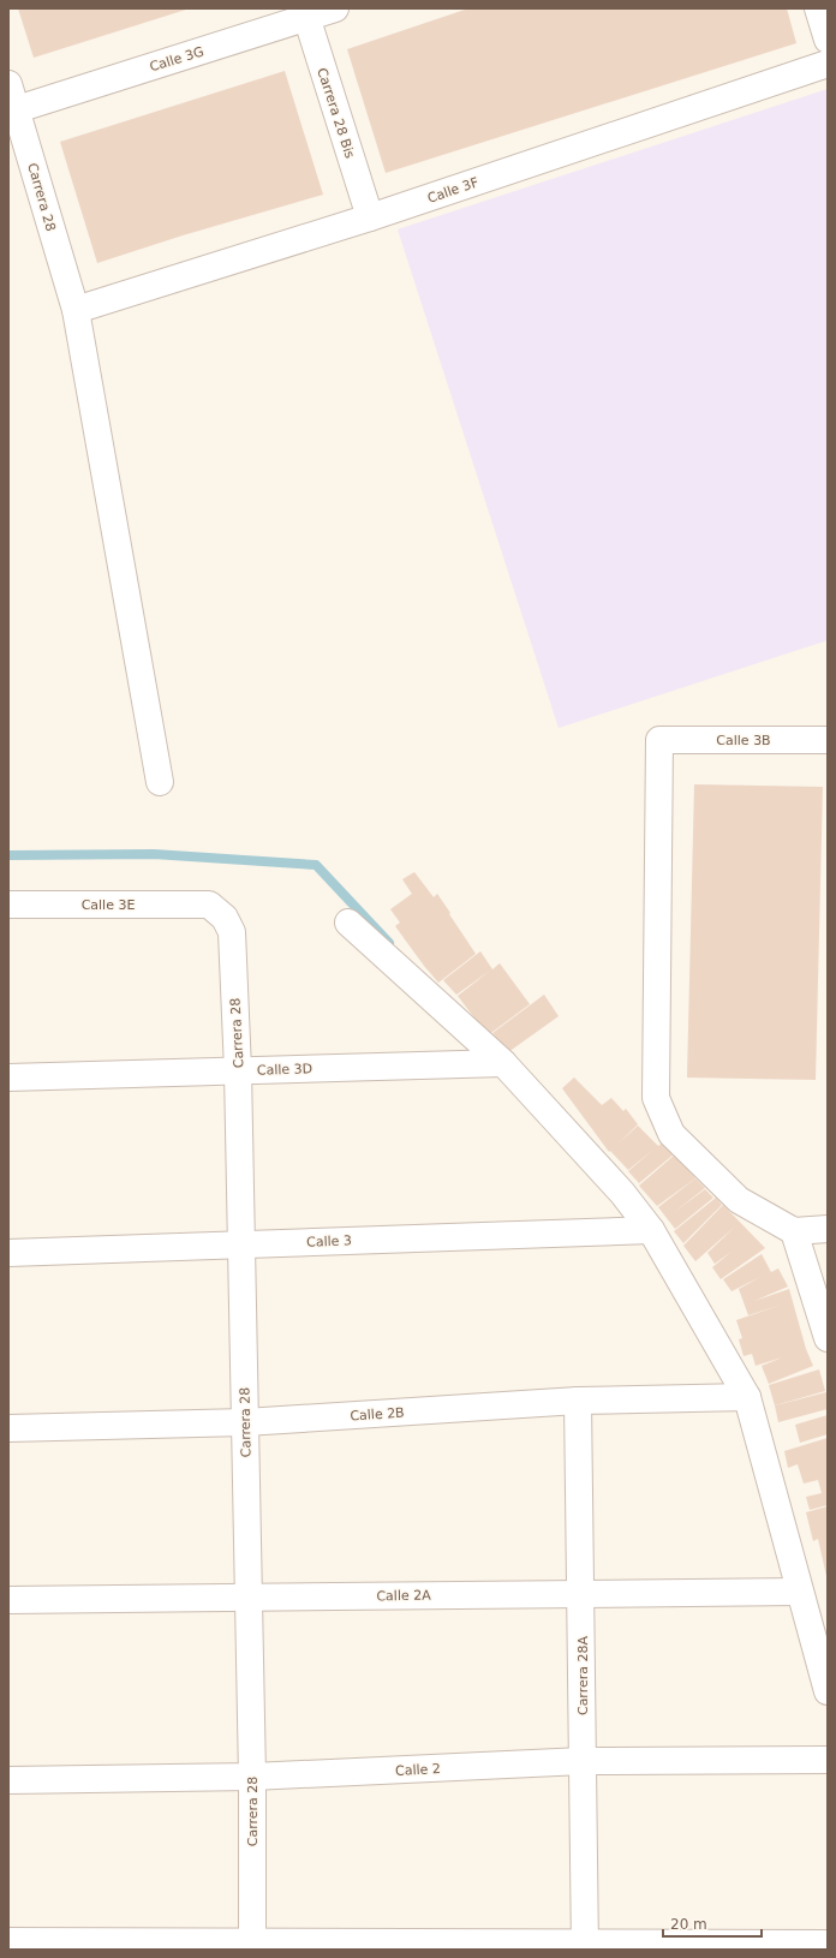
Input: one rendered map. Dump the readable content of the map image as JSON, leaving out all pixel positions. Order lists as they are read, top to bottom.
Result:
{
  "streets": {
    "street": [
      "Calle 3G",
      "Carrera 28 Bis",
      "Calle 3F",
      "Carrera 28",
      "Calle 3B",
      "Calle 3E",
      "Calle 3D",
      "Calle 3",
      "Calle 2B",
      "Calle 2A",
      "Carrera 28A",
      "Calle 2"
    ]
  },
  "crossings": [
    ["Calle 3G", "Carrera 28 Bis"],
    ["Calle 3G", "Carrera 28"],
    ["Carrera 28 Bis", "Calle 3F"],
    ["Calle 3F", "Carrera 28"],
    ["Carrera 28", "Calle 3E"],
    ["Carrera 28", "Calle 3D"],
    ["Carrera 28", "Calle 3"],
    ["Carrera 28", "Calle 2B"],
    ["Carrera 28", "Calle 2A"],
    ["Carrera 28", "Calle 2"],
    ["Calle 2B", "Carrera 28A"],
    ["Calle 2A", "Carrera 28A"],
    ["Carrera 28A", "Calle 2"]
  ],
  "scale_bar": "20 m"
}
